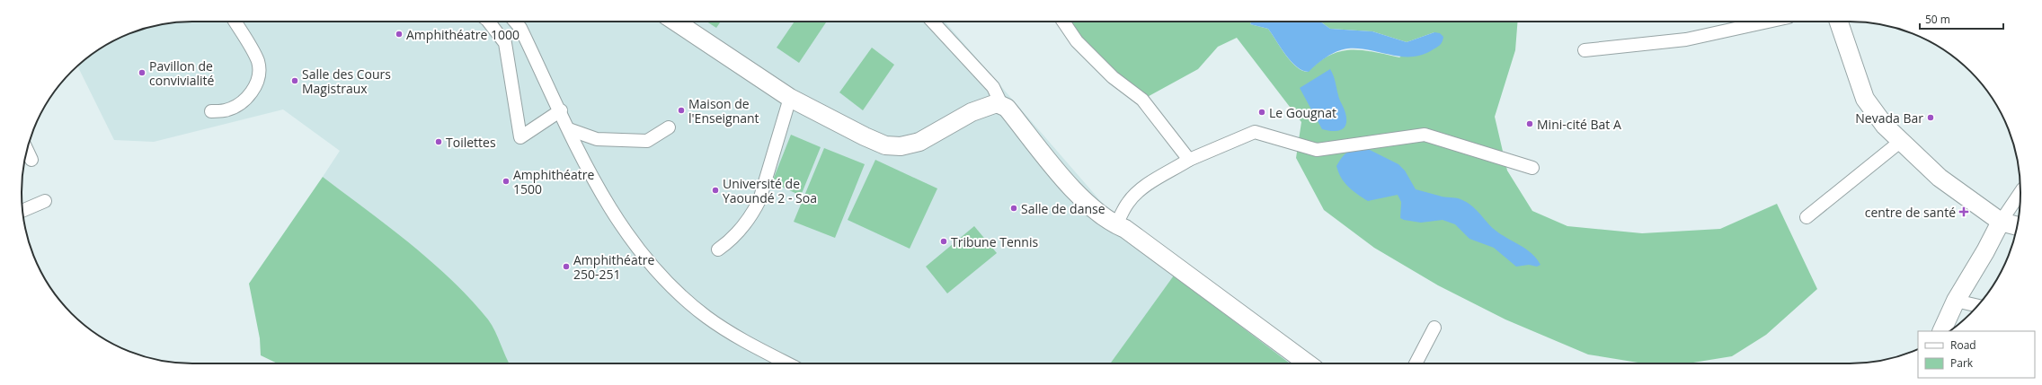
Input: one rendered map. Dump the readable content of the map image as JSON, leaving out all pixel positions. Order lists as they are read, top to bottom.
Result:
{
  "places": {
    "other": [
      "Amphithéatre 1000",
      "Pavillon de convivialité",
      "Salle des Cours Magistraux",
      "Maison de l'Enseignant",
      "Le Gougnat",
      "Nevada Bar",
      "Mini-cité Bat A",
      "Toilettes",
      "Amphithéatre 1500",
      "Université de Yaoundé 2 - Soa",
      "Salle de danse",
      "Tribune Tennis",
      "Amphithéatre 250-251"
    ],
    "health": ["centre de santé"]
  },
  "legend": ["Road", "Park"],
  "scale_bar": "50 m"
}
